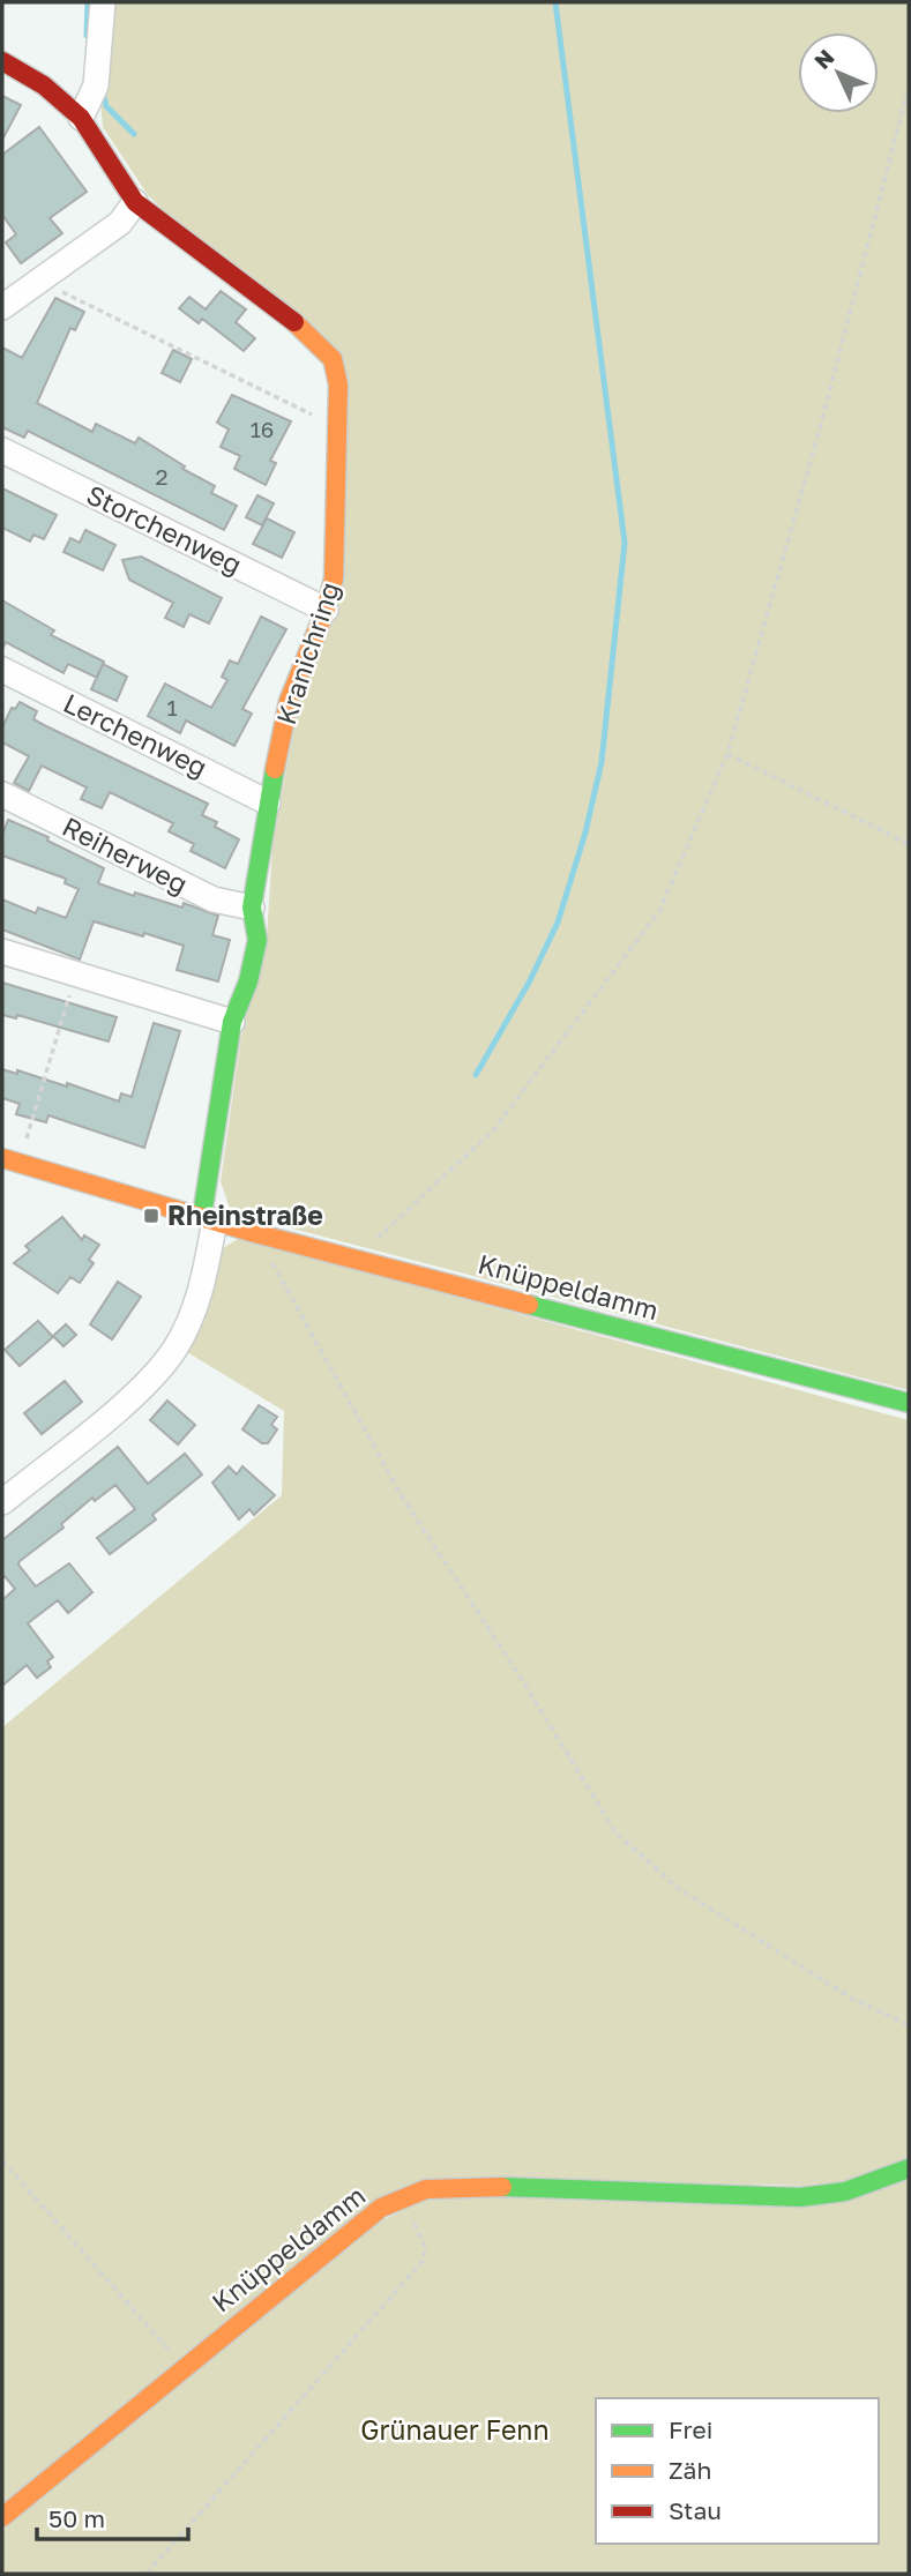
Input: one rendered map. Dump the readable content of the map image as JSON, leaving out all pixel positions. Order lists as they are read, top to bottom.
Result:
{
  "streets": {
    "street": [
      "Storchenweg",
      "Kranichring",
      "Lerchenweg",
      "Reiherweg",
      "Knüppeldamm"
    ]
  },
  "crossings": [
    ["Storchenweg", "Kranichring"],
    ["Kranichring", "Lerchenweg"],
    ["Kranichring", "Reiherweg"],
    ["Kranichring", "Knüppeldamm"]
  ],
  "parks": ["Grünauer Fenn"],
  "places": {
    "transit": ["Rheinstraße"]
  },
  "house_numbers": ["16", "2", "1"],
  "legend": ["Frei", "Zäh", "Stau"],
  "scale_bar": "50 m",
  "north": "top left"
}
